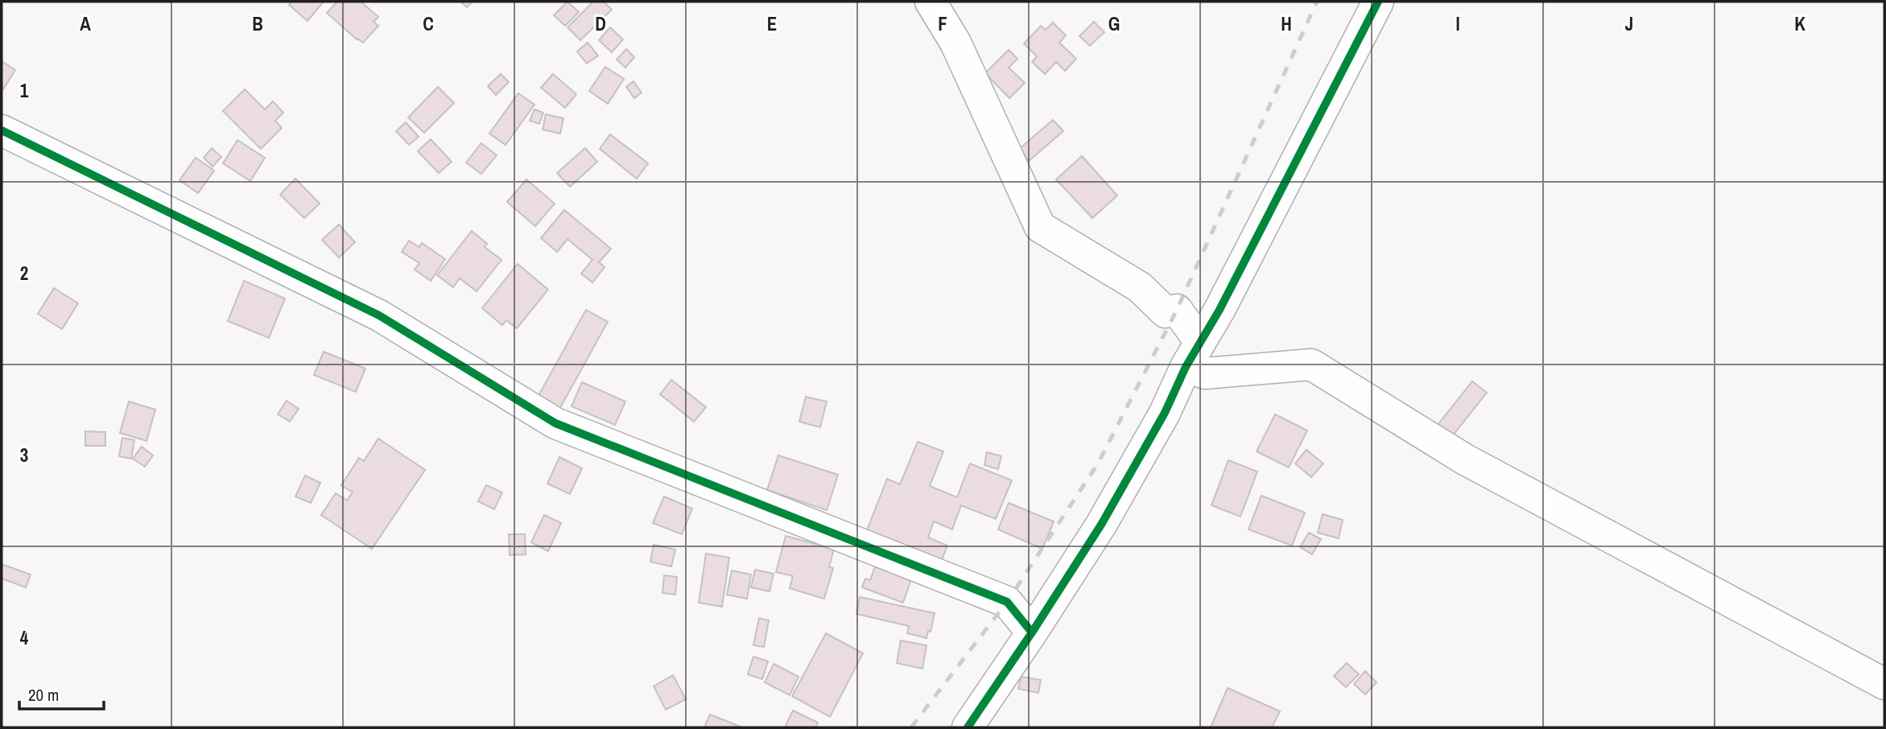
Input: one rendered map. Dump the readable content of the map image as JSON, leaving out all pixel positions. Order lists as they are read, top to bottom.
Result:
{
  "scale_bar": "20 m",
  "grid": {
    "columns": [
      "A",
      "B",
      "C",
      "D",
      "E",
      "F",
      "G",
      "H",
      "I",
      "J",
      "K"
    ],
    "rows": [
      "1",
      "2",
      "3",
      "4"
    ]
  }
}
